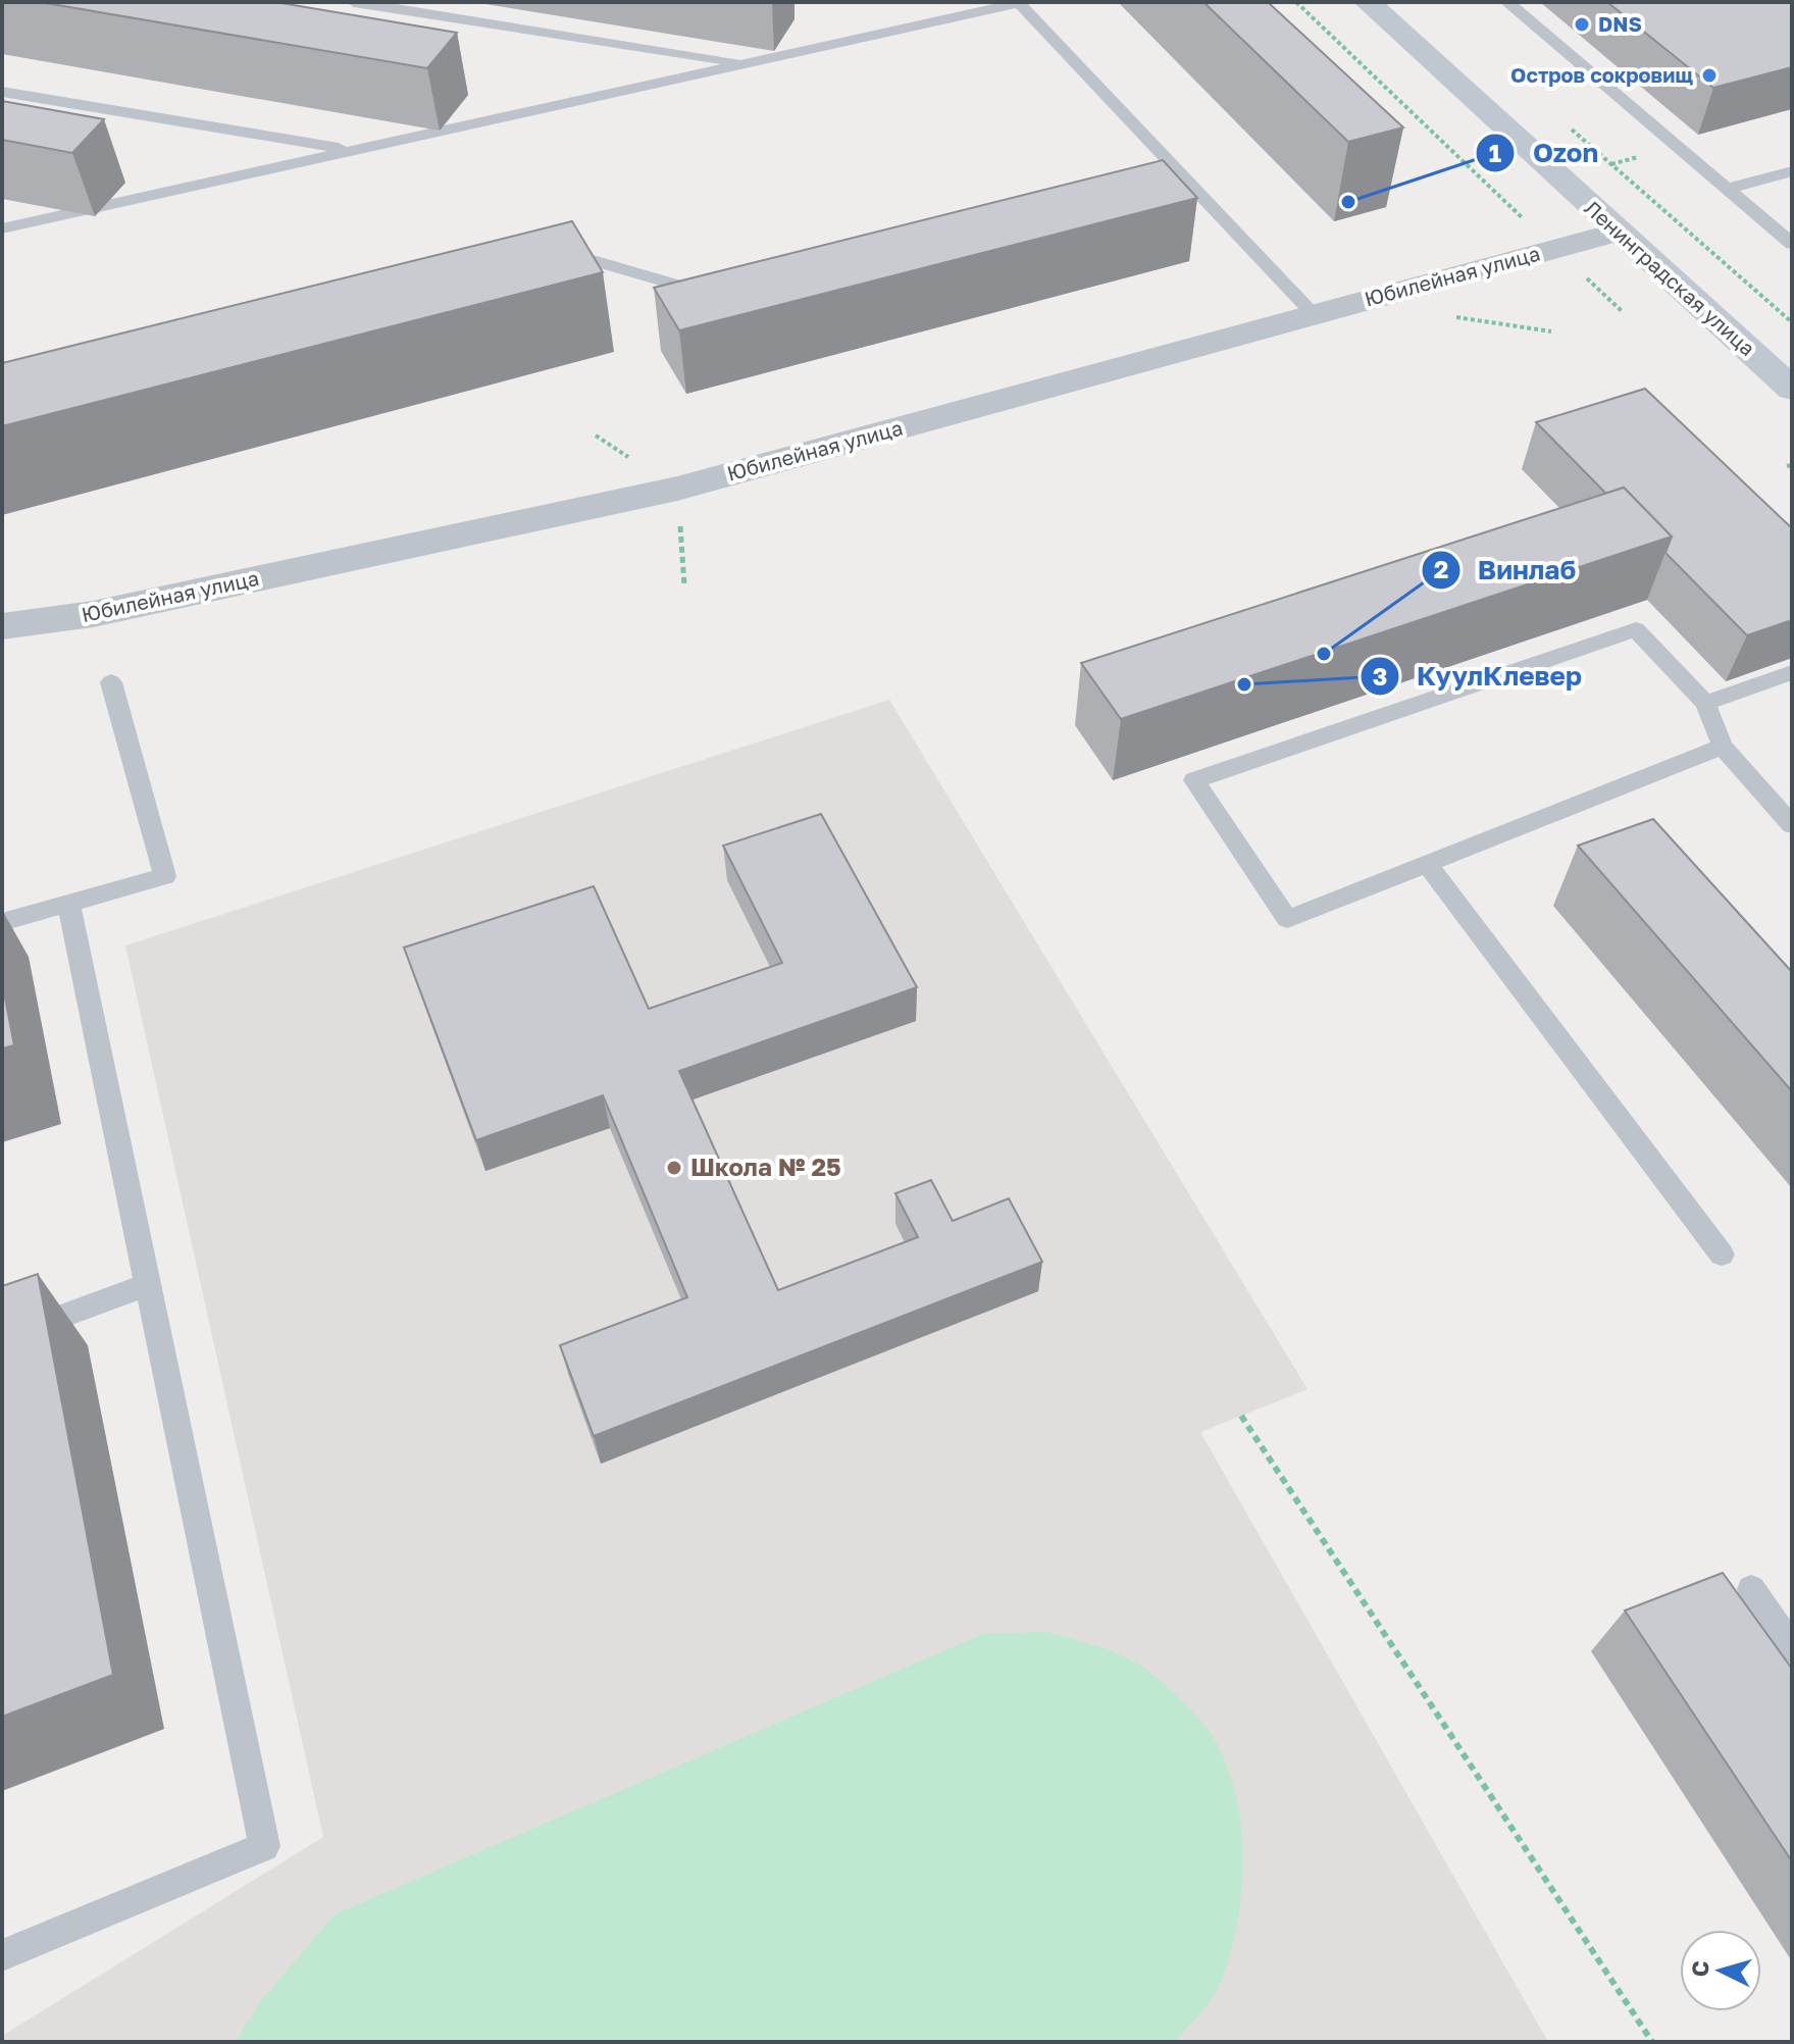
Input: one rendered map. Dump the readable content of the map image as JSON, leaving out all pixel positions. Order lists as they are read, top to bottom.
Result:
{
  "streets": {
    "main road": ["Ленинградская улица"],
    "street": ["Юбилейная улица"]
  },
  "crossings": [
    ["Юбилейная улица", "Ленинградская улица"]
  ],
  "places": [
    "DNS",
    "Остров сокровищ",
    "Ozon",
    "Винлаб",
    "КуулКлевер",
    "Школа № 25"
  ],
  "north": "left"
}
